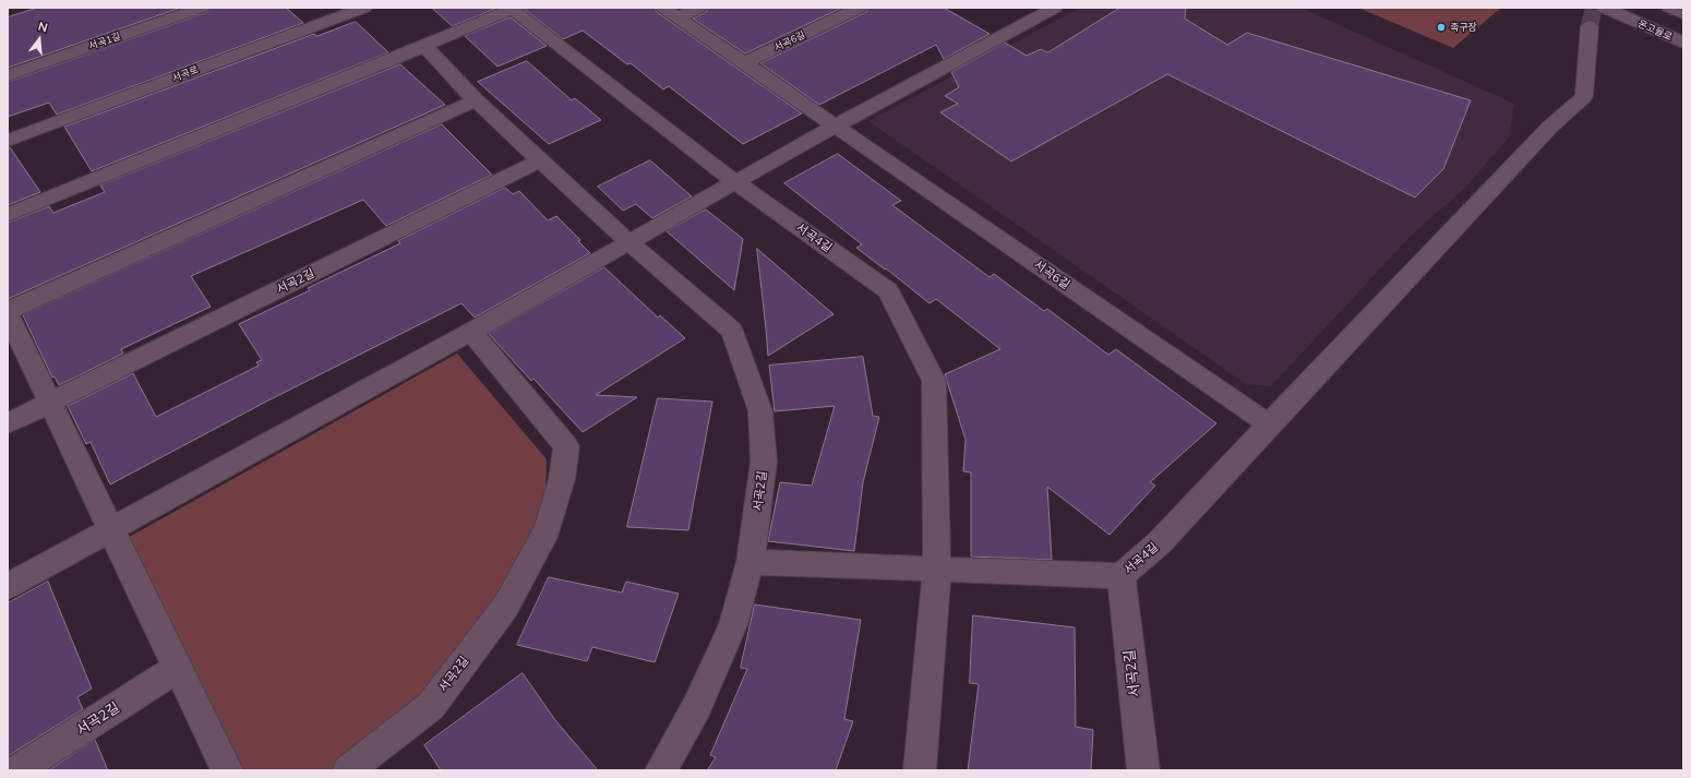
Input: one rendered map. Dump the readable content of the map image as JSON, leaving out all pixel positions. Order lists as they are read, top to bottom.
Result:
{
  "streets": {
    "street": [
      "온고을로",
      "서곡1길",
      "서곡6길",
      "서곡로",
      "서곡4길",
      "서곡2길"
    ]
  },
  "crossings": [
    ["서곡6길", "서곡4길"],
    ["서곡4길", "서곡2길"]
  ],
  "places": ["족구장"],
  "north": "top"
}
